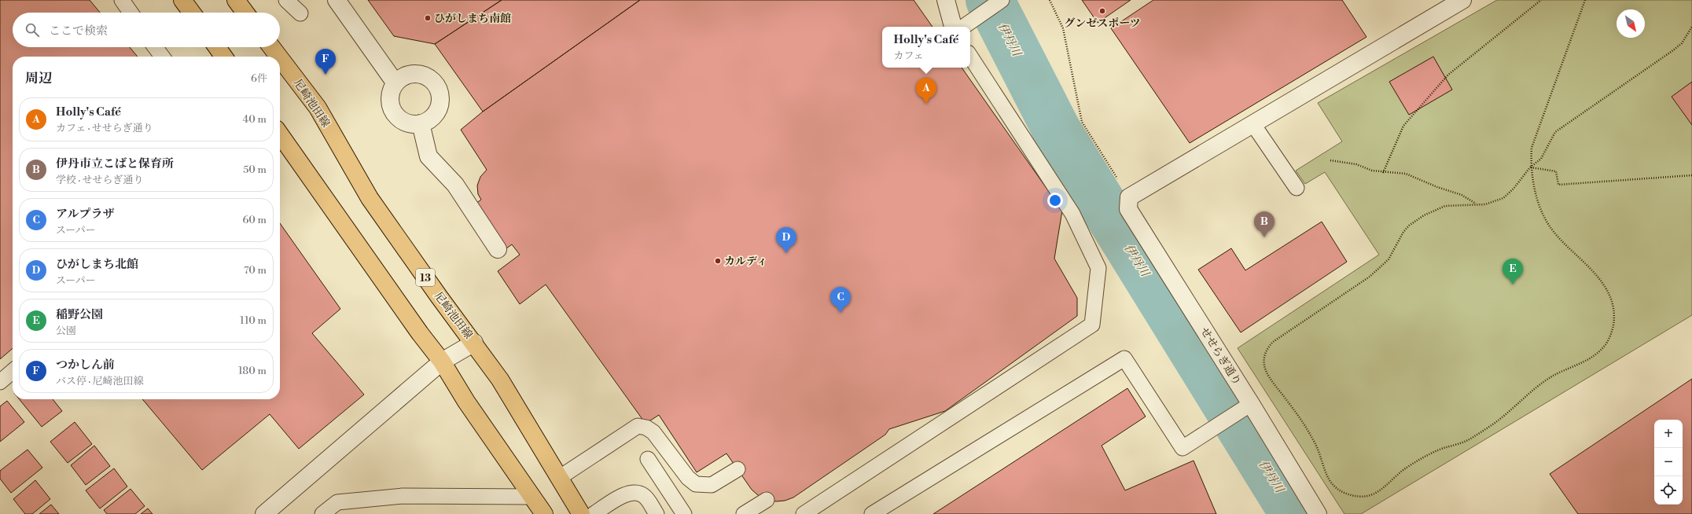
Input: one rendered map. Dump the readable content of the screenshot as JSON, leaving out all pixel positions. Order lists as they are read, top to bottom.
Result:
{
  "streets": {
    "main road": ["尼崎池田線", "13"],
    "street": ["せせらぎ通り"]
  },
  "water": ["伊丹川"],
  "places": ["グンゼスポーツ", "ひがしまち南館", "カルディ"],
  "north": "bottom right",
  "page": {
    "search": "ここで検索",
    "popup": ["Holly's Café", "カフェ"],
    "pins": [
      "F",
      "A",
      "B",
      "D",
      "E",
      "C"
    ],
    "heading": ["周辺", "6件"],
    "list": [
      {
        "mark": "A",
        "name": "Holly's Café",
        "note": "カフェ · せせらぎ通り",
        "value": "40 m"
      },
      {
        "mark": "B",
        "name": "伊丹市立こばと保育所",
        "note": "学校 · せせらぎ通り",
        "value": "50 m"
      },
      {
        "mark": "C",
        "name": "アルプラザ",
        "note": "スーパー",
        "value": "60 m"
      },
      {
        "mark": "D",
        "name": "ひがしまち北館",
        "note": "スーパー",
        "value": "70 m"
      },
      {
        "mark": "E",
        "name": "稲野公園",
        "note": "公園",
        "value": "110 m"
      },
      {
        "mark": "F",
        "name": "つかしん前",
        "note": "バス停 · 尼崎池田線",
        "value": "180 m"
      }
    ],
    "map_buttons": ["+", "−"]
  }
}
